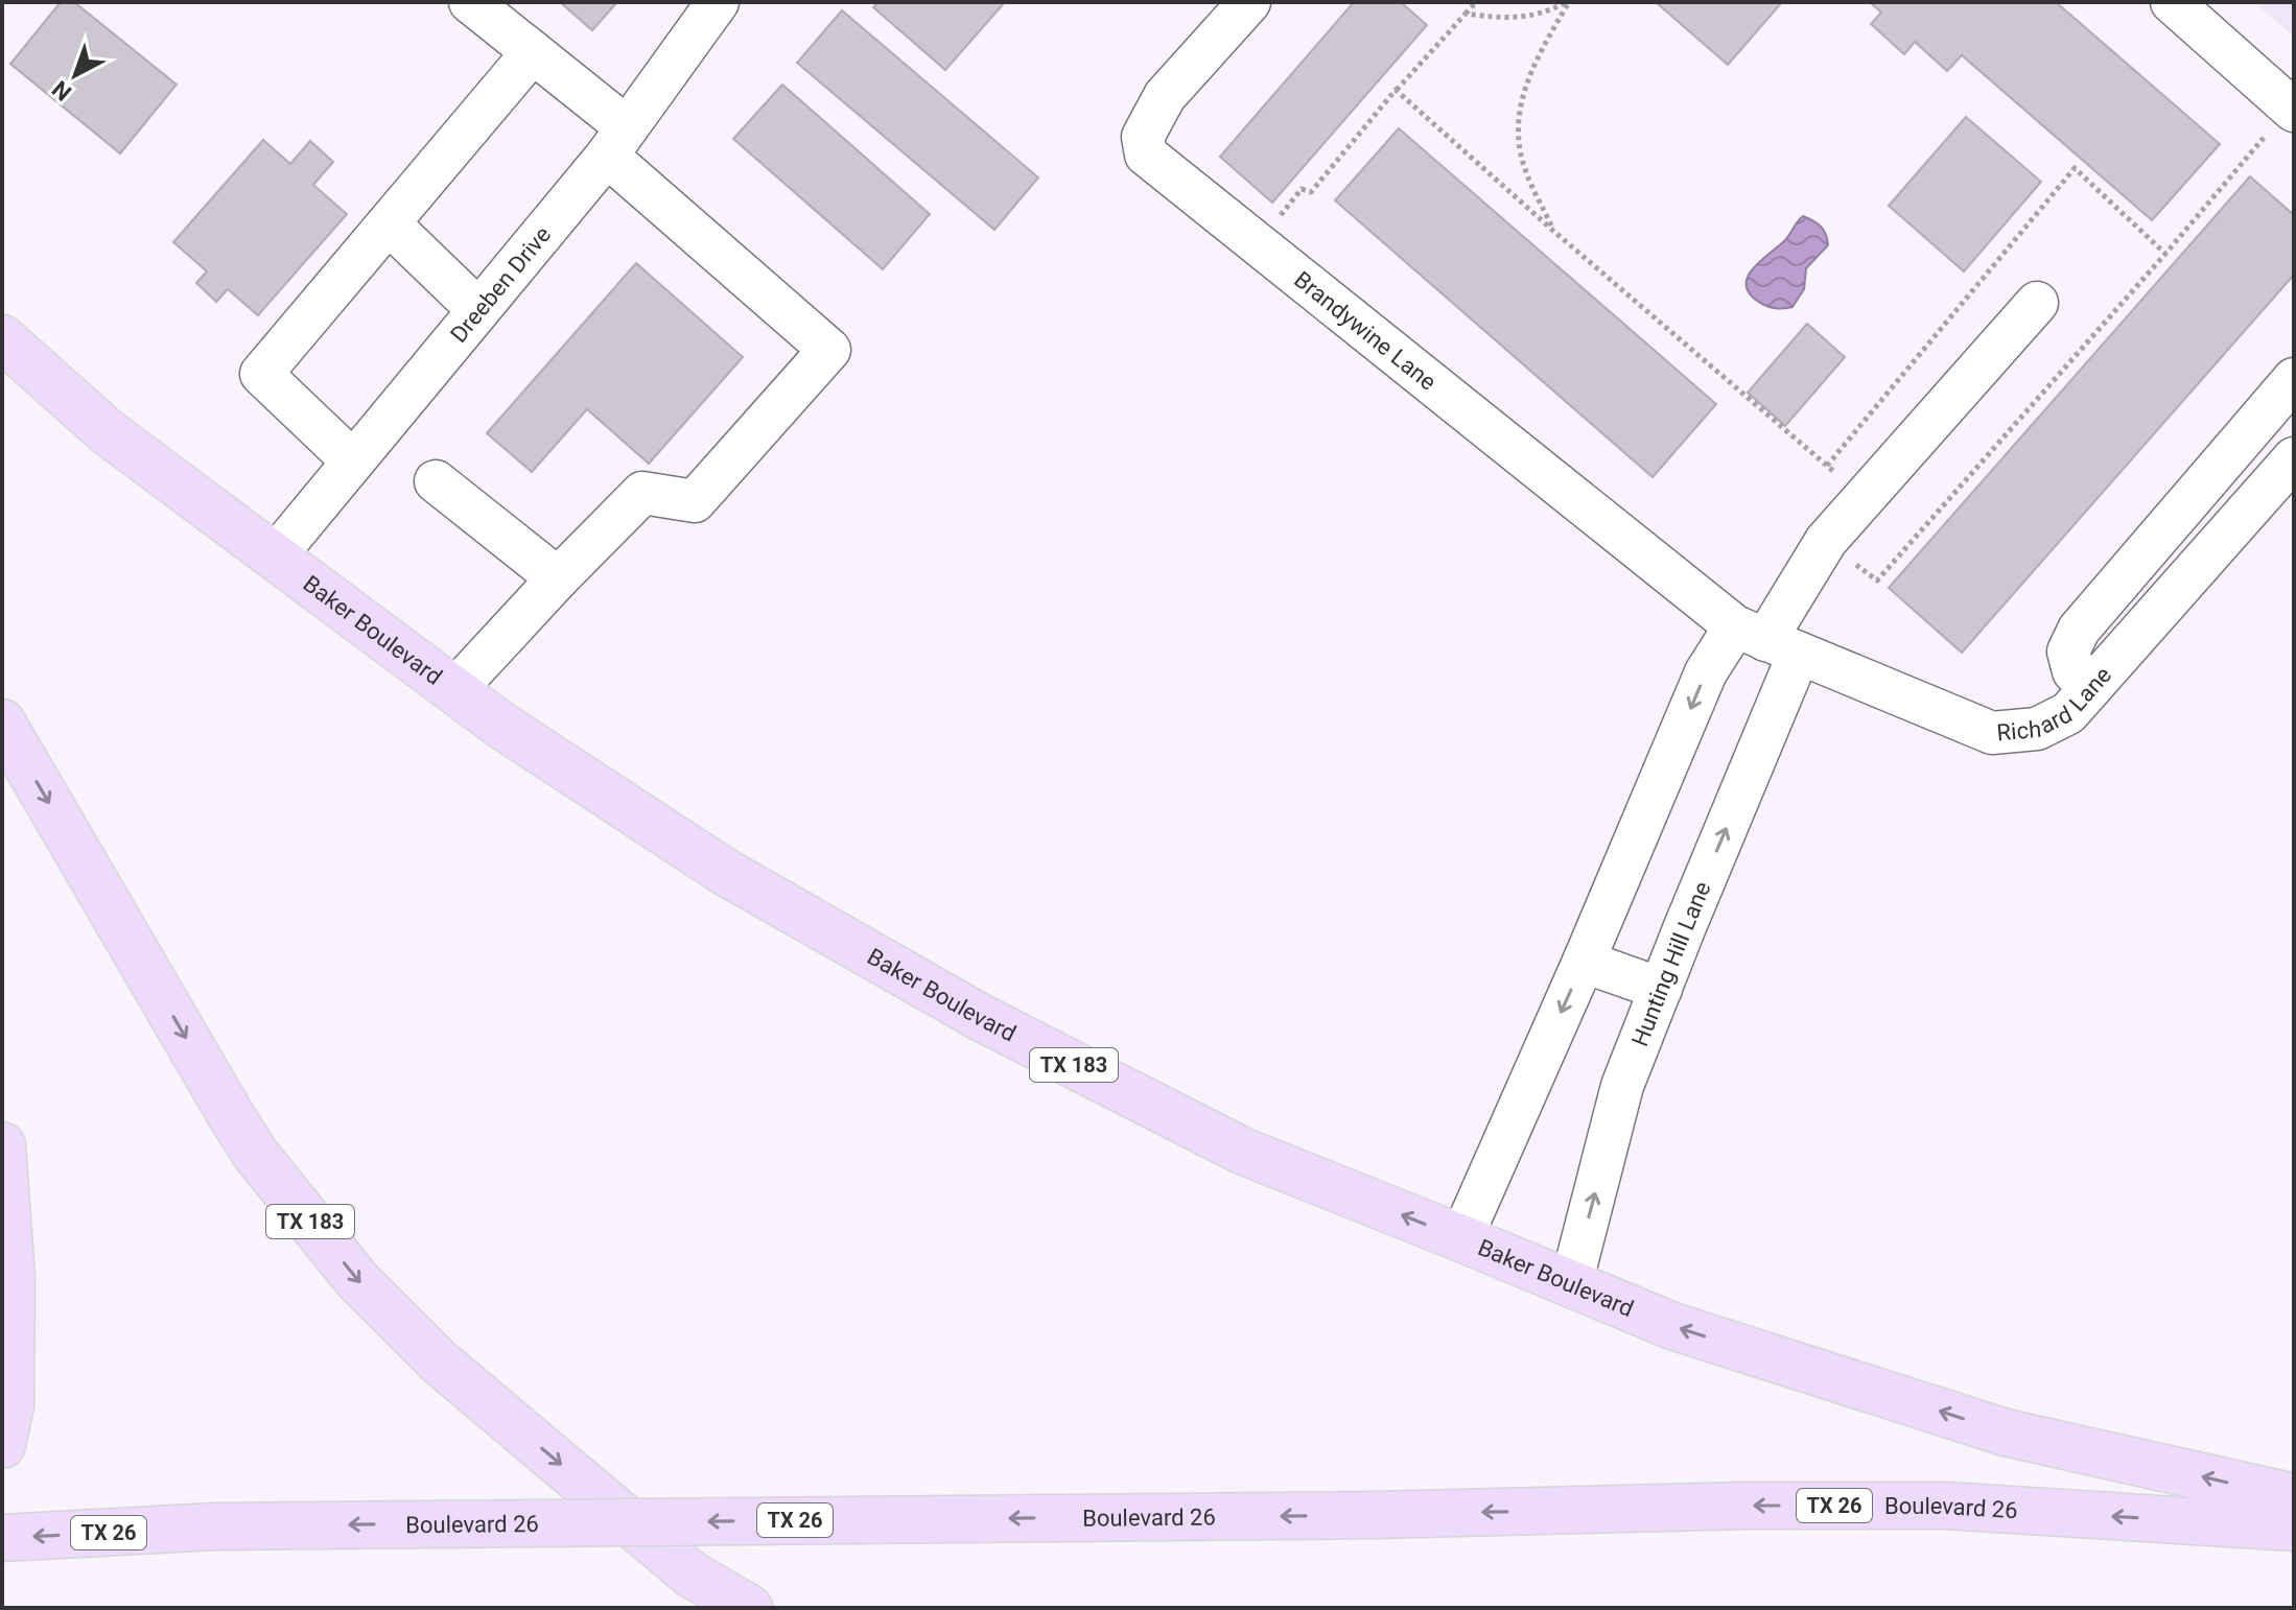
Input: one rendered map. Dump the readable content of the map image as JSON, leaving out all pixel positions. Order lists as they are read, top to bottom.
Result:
{
  "streets": {
    "main road": [
      "Baker Boulevard",
      "TX 183",
      "TX 26",
      "Boulevard 26"
    ],
    "street": [
      "Dreeben Drive",
      "Brandywine Lane",
      "Richard Lane",
      "Hunting Hill Lane"
    ]
  },
  "crossings": [
    ["Dreeben Drive", "Baker Boulevard"],
    ["Brandywine Lane", "Richard Lane"],
    ["Brandywine Lane", "Hunting Hill Lane"],
    ["Baker Boulevard", "Hunting Hill Lane"],
    ["Richard Lane", "Hunting Hill Lane"]
  ],
  "one_way": ["Baker Boulevard", "Boulevard 26"],
  "north": "bottom left"
}
